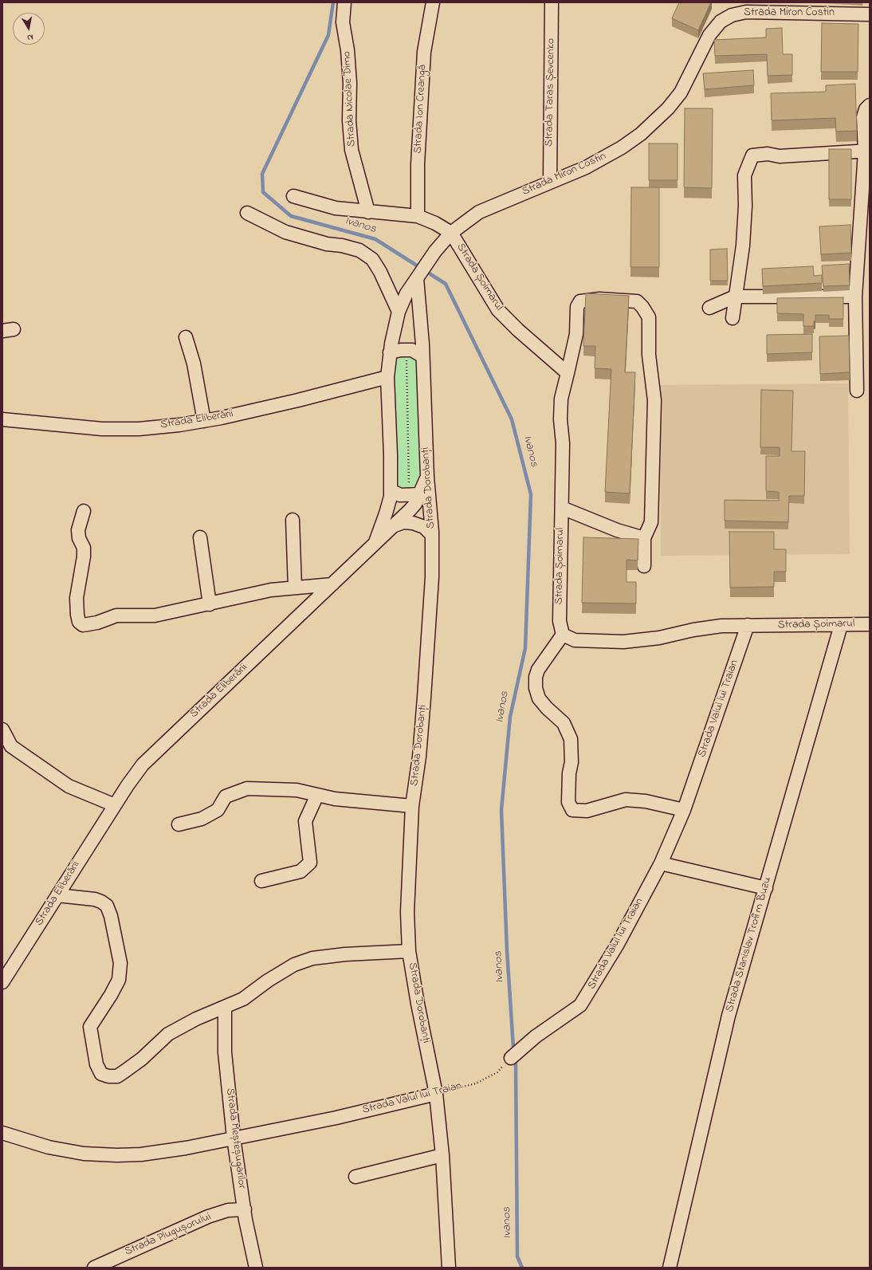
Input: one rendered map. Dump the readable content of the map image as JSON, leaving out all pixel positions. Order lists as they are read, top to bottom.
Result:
{
  "streets": {
    "street": [
      "Strada Miron Costin",
      "Strada Taras Șevcenko",
      "Strada Nicolae Dimo",
      "Strada Ion Creangă",
      "Strada Șoimarul",
      "Strada Eliberării",
      "Strada Dorobanți",
      "Strada Valul lui Traian",
      "Strada Stanislav Trofim Buzu",
      "Strada Meșteșugarilor",
      "Strada Plugușorului"
    ]
  },
  "crossings": [
    ["Strada Miron Costin", "Strada Taras Șevcenko"],
    ["Strada Miron Costin", "Strada Șoimarul"],
    ["Strada Șoimarul", "Strada Valul lui Traian"],
    ["Strada Șoimarul", "Strada Stanislav Trofim Buzu"],
    ["Strada Eliberării", "Strada Dorobanți"],
    ["Strada Dorobanți", "Strada Valul lui Traian"],
    ["Strada Valul lui Traian", "Strada Meșteșugarilor"],
    ["Strada Meșteșugarilor", "Strada Plugușorului"]
  ],
  "water": ["Ivanos"],
  "north": "bottom"
}
